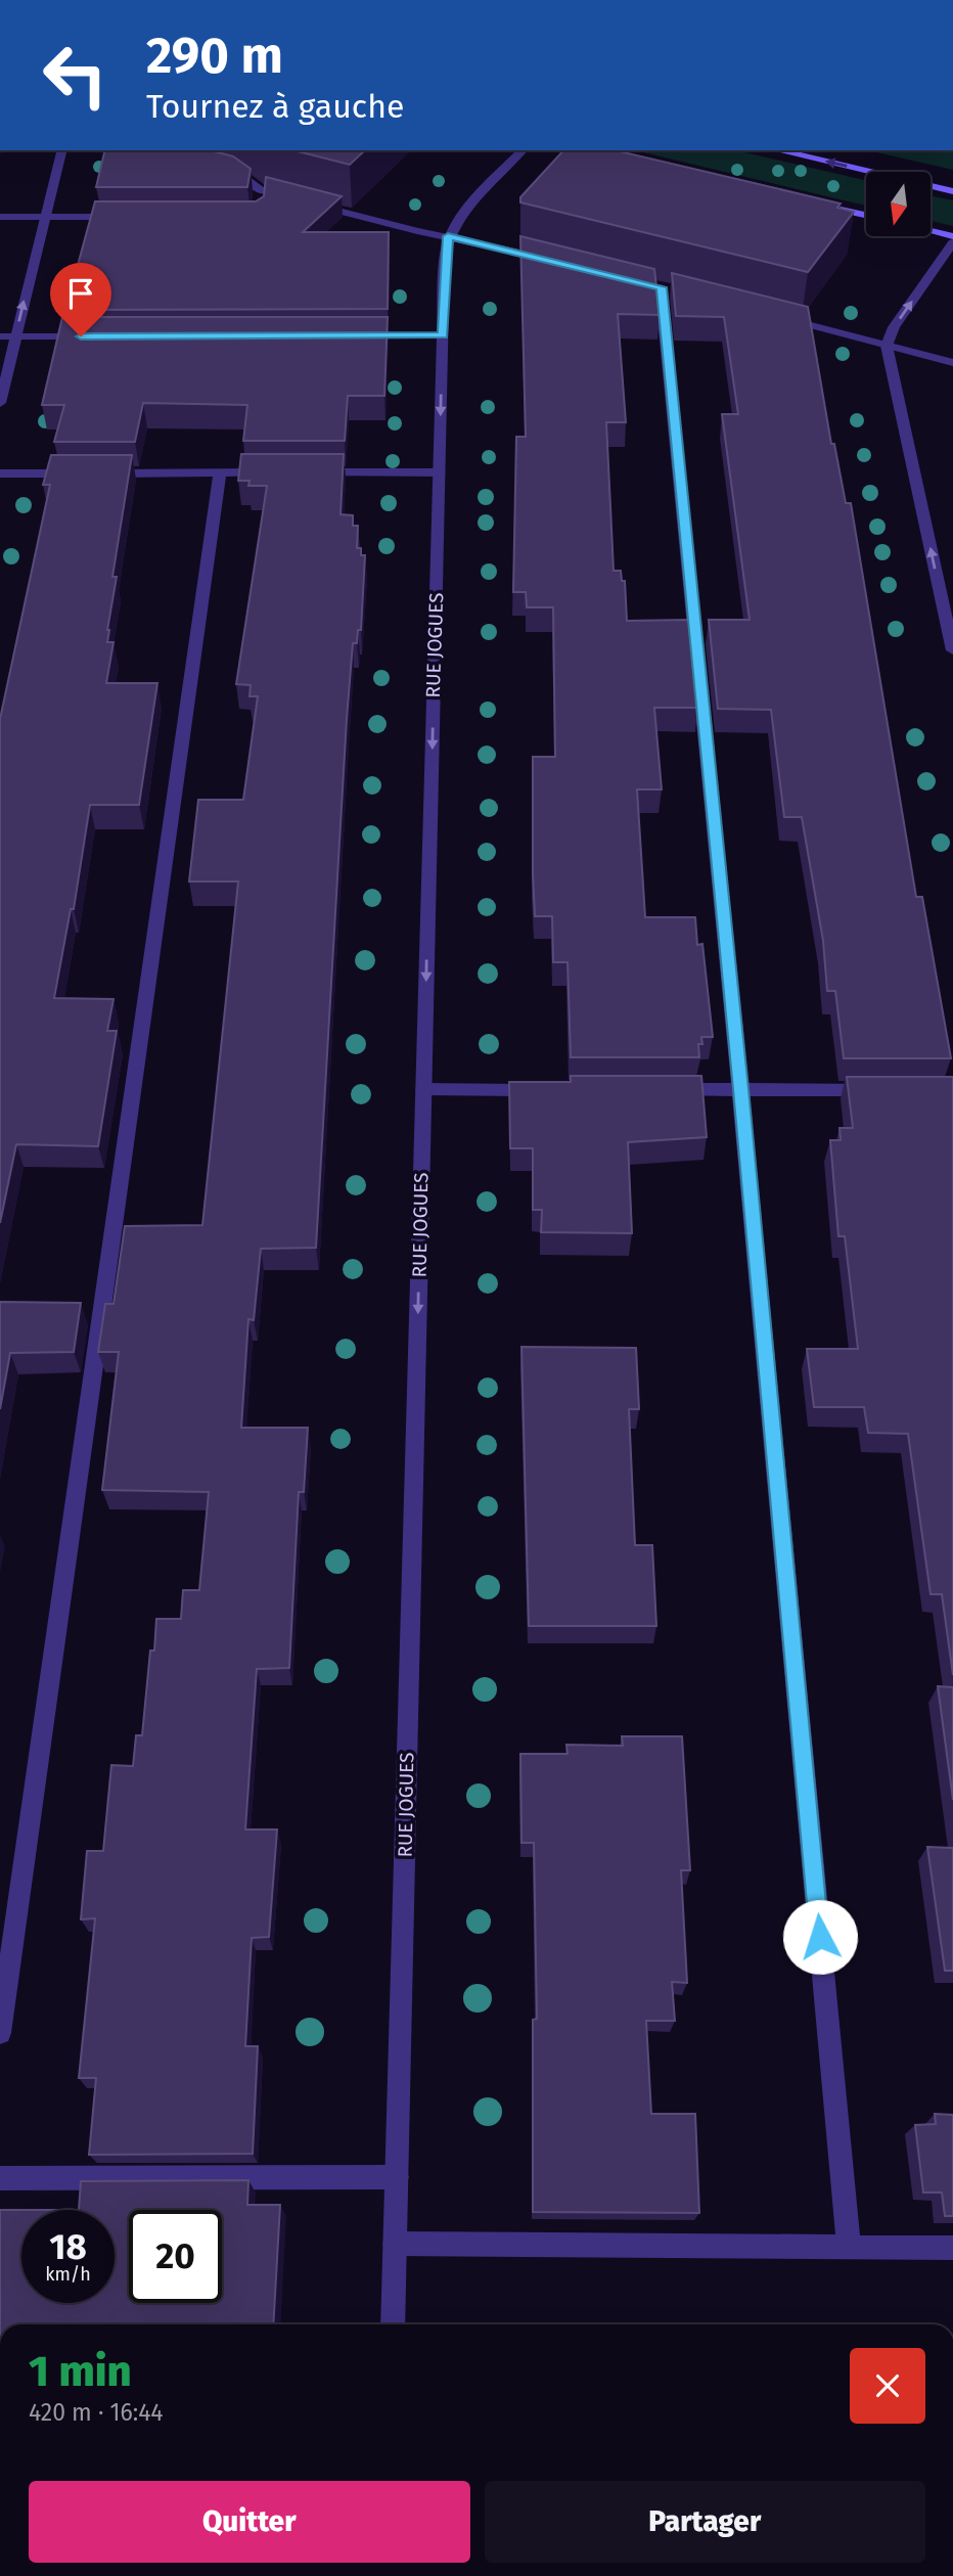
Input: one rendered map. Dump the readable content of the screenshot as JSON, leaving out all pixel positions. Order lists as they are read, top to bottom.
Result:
{
  "streets": {
    "street": ["RUE JOGUES"]
  },
  "one_way": ["RUE JOGUES"],
  "north": "bottom",
  "page": {
    "turn": ["290 m", "Tournez à gauche"],
    "speed": "18 km/h",
    "limit": "20",
    "heading": ["1 min", "420 m · 16:44"],
    "buttons": ["Quitter", "Partager"]
  }
}
